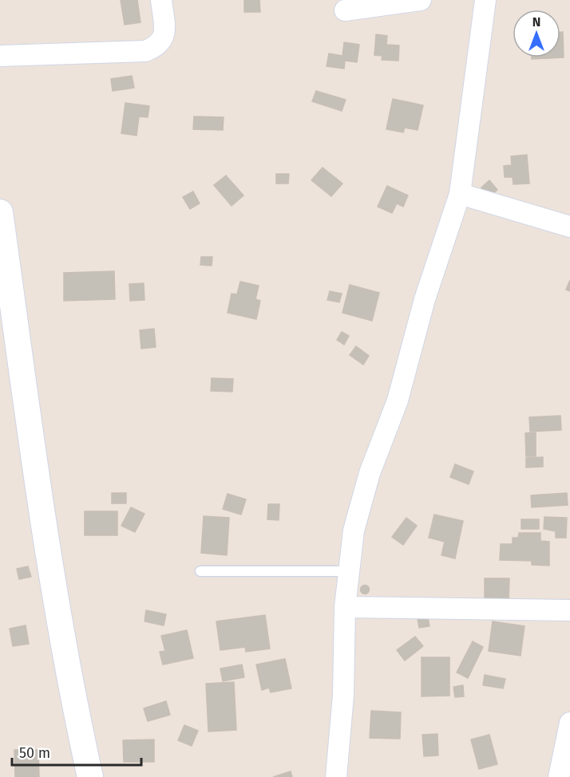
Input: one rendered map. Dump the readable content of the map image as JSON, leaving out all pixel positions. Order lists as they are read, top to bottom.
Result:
{
  "scale_bar": "50 m",
  "north": "top"
}
